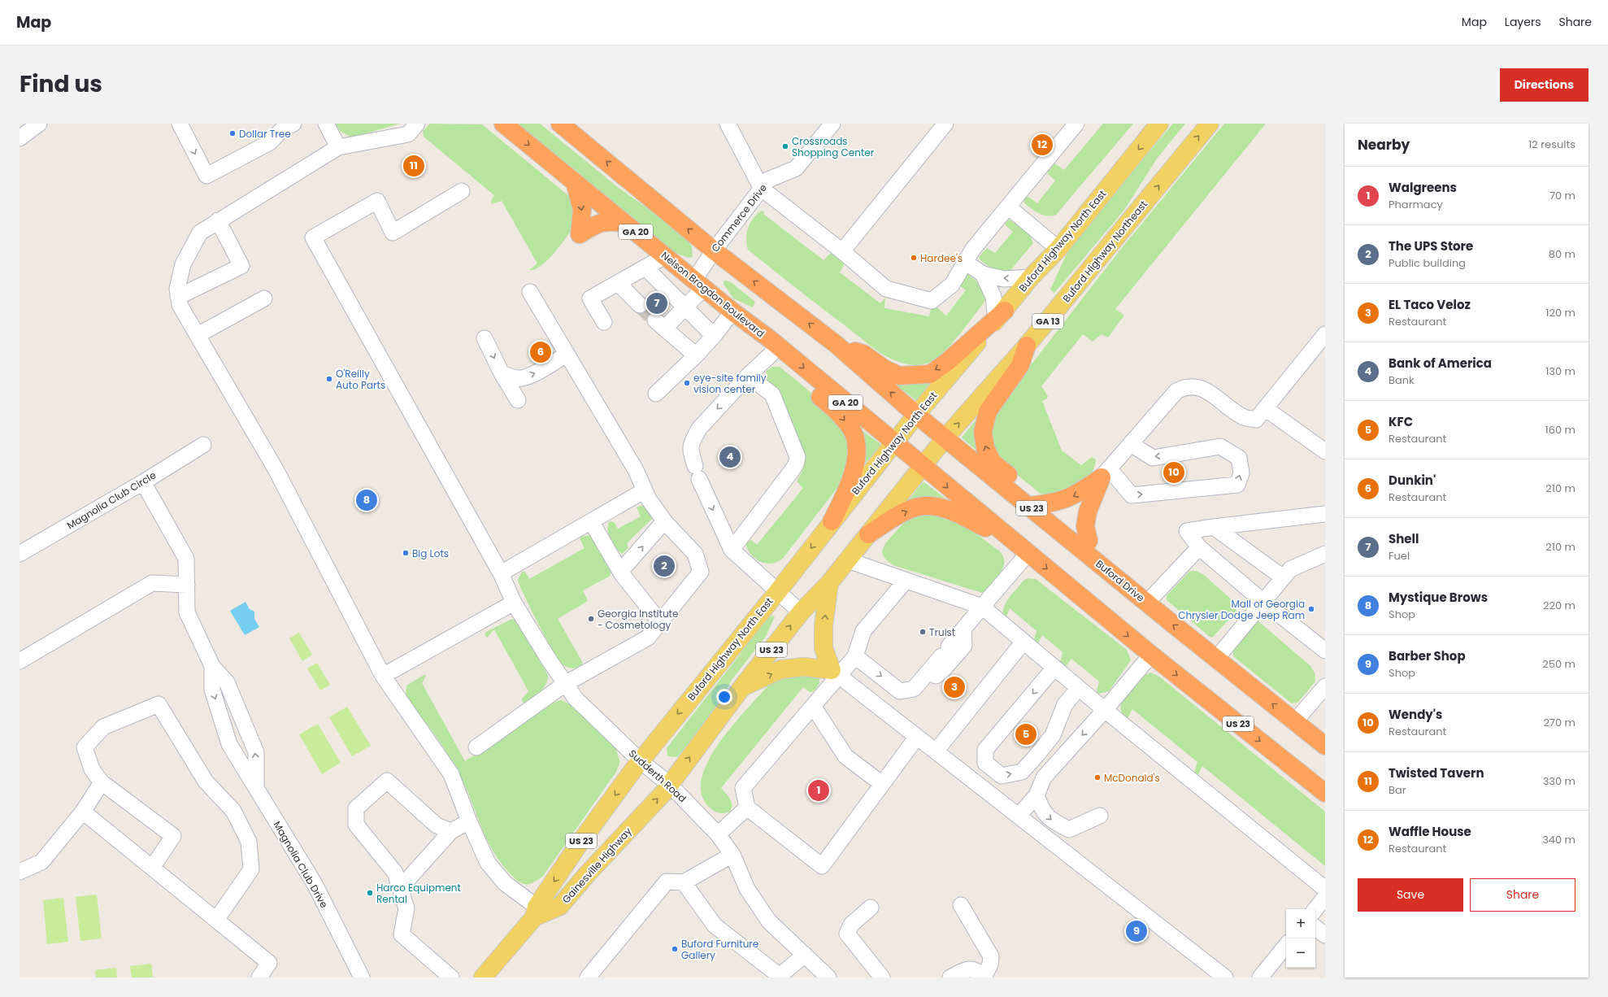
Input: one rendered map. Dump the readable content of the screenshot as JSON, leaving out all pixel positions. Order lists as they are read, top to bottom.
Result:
{
  "streets": {
    "highway": [
      "GA 20",
      "Nelson Brogdon Boulevard",
      "US 23",
      "Buford Drive"
    ],
    "main road": [
      "Buford Highway North East",
      "Buford Highway Northeast",
      "GA 13",
      "Gainesville Highway"
    ],
    "street": [
      "Commerce Drive",
      "Magnolia Club Circle",
      "Sudderth Road",
      "Magnolia Club Drive"
    ]
  },
  "crossings": [
    ["Commerce Drive", "Nelson Brogdon Boulevard"],
    ["Buford Highway North East", "Nelson Brogdon Boulevard"],
    ["Buford Highway North East", "Buford Drive"],
    ["Buford Highway North East", "Sudderth Road"],
    ["Buford Highway North East", "Gainesville Highway"],
    ["Buford Highway Northeast", "Nelson Brogdon Boulevard"],
    ["Buford Highway Northeast", "US 23"],
    ["Buford Highway Northeast", "Buford Drive"],
    ["Nelson Brogdon Boulevard", "US 23"],
    ["Magnolia Club Circle", "Magnolia Club Drive"],
    ["US 23", "Sudderth Road"],
    ["US 23", "Gainesville Highway"],
    ["Sudderth Road", "Gainesville Highway"]
  ],
  "one_way": ["Buford Highway Northeast"],
  "places": [
    "Dollar Tree",
    "Crossroads Shopping Center",
    "Hardee's",
    "O'Reilly Auto Parts",
    "eye-site family vision center",
    "Big Lots",
    "Mall of Georgia Chrysler Dodge Jeep Ram",
    "Georgia Institute - Cosmetology",
    "Truist",
    "McDonald's",
    "Harco Equipment Rental",
    "Buford Furniture Gallery"
  ],
  "page": {
    "header": "Map",
    "nav": ["Map", "Layers", "Share"],
    "title": "Find us",
    "buttons": [
      "Directions",
      ["Save", "Share"]
    ],
    "heading": ["Nearby", "12 results"],
    "pins": [
      "12",
      "11",
      "7",
      "6",
      "4",
      "10",
      "8",
      "2",
      "3",
      "5",
      "1",
      "9"
    ],
    "list": [
      {
        "mark": "1",
        "name": "Walgreens",
        "note": "Pharmacy",
        "value": "70 m"
      },
      {
        "mark": "2",
        "name": "The UPS Store",
        "note": "Public building",
        "value": "80 m"
      },
      {
        "mark": "3",
        "name": "EL Taco Veloz",
        "note": "Restaurant",
        "value": "120 m"
      },
      {
        "mark": "4",
        "name": "Bank of America",
        "note": "Bank",
        "value": "130 m"
      },
      {
        "mark": "5",
        "name": "KFC",
        "note": "Restaurant",
        "value": "160 m"
      },
      {
        "mark": "6",
        "name": "Dunkin'",
        "note": "Restaurant",
        "value": "210 m"
      },
      {
        "mark": "7",
        "name": "Shell",
        "note": "Fuel",
        "value": "210 m"
      },
      {
        "mark": "8",
        "name": "Mystique Brows",
        "note": "Shop",
        "value": "220 m"
      },
      {
        "mark": "9",
        "name": "Barber Shop",
        "note": "Shop",
        "value": "250 m"
      },
      {
        "mark": "10",
        "name": "Wendy's",
        "note": "Restaurant",
        "value": "270 m"
      },
      {
        "mark": "11",
        "name": "Twisted Tavern",
        "note": "Bar",
        "value": "330 m"
      },
      {
        "mark": "12",
        "name": "Waffle House",
        "note": "Restaurant",
        "value": "340 m"
      }
    ],
    "map_buttons": ["+", "−"]
  }
}
